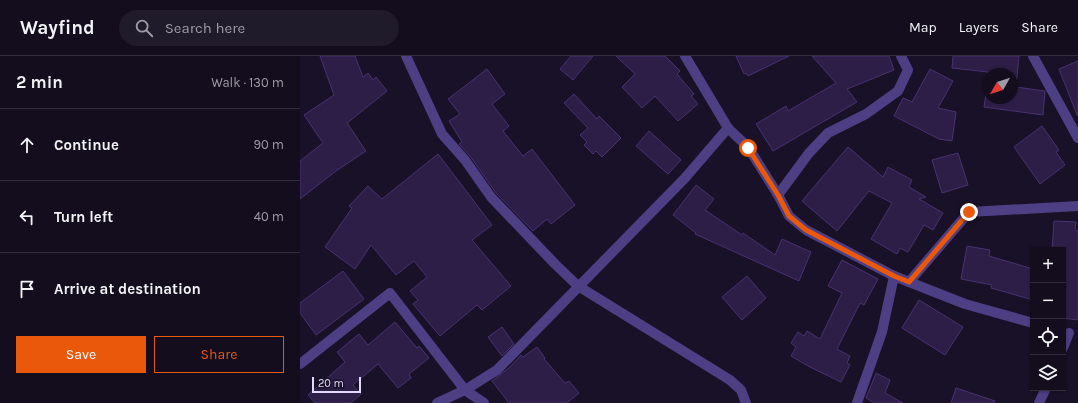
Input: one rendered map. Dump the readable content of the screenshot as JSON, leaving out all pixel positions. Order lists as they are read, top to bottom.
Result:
{
  "scale_bar": "20 m",
  "north": "bottom left",
  "page": {
    "header": "Wayfind",
    "search": "Search here",
    "nav": ["Map", "Layers", "Share"],
    "heading": ["2 min", "Walk · 130 m"],
    "list": [
      ["Continue", "90 m"],
      ["Turn left", "40 m"],
      "Arrive at destination"
    ],
    "map_buttons": ["+", "−"],
    "buttons": ["Save", "Share"],
    "scale": "20 m"
  }
}
